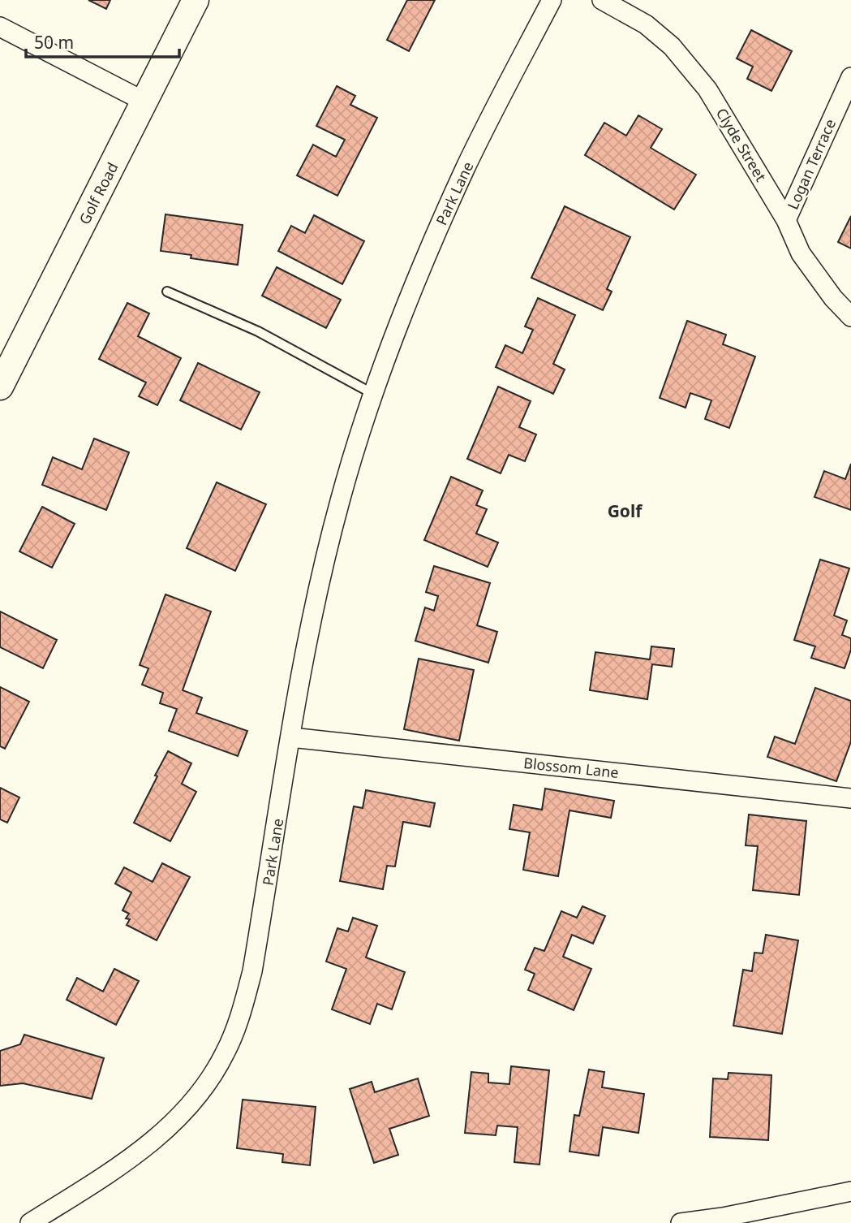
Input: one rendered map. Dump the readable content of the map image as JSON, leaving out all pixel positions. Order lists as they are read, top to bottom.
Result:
{
  "streets": {
    "main road": ["Golf Road"],
    "street": [
      "Clyde Street",
      "Logan Terrace",
      "Park Lane",
      "Blossom Lane"
    ]
  },
  "crossings": [
    ["Clyde Street", "Logan Terrace"],
    ["Park Lane", "Blossom Lane"]
  ],
  "districts": ["Golf"],
  "scale_bar": "50 m"
}
